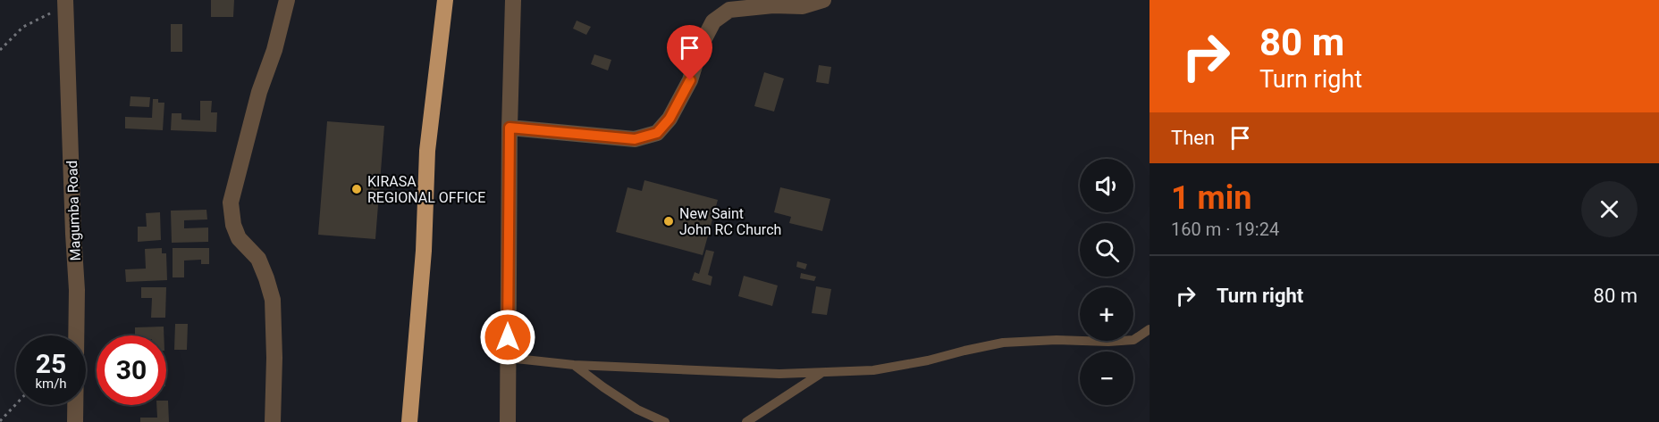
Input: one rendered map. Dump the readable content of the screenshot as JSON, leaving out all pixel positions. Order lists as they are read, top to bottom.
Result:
{
  "streets": {
    "street": ["Magumba Road"]
  },
  "places": ["KIRASA REGIONAL OFFICE", "New Saint John RC Church"],
  "page": {
    "turn": ["80 m", "Turn right"],
    "then": "Then",
    "map_buttons": ["+", "−"],
    "heading": ["1 min", "160 m · 19:24"],
    "list": [
      {
        "name": "Turn right",
        "value": "80 m"
      }
    ],
    "speed": "25 km/h",
    "limit": "30"
  }
}
